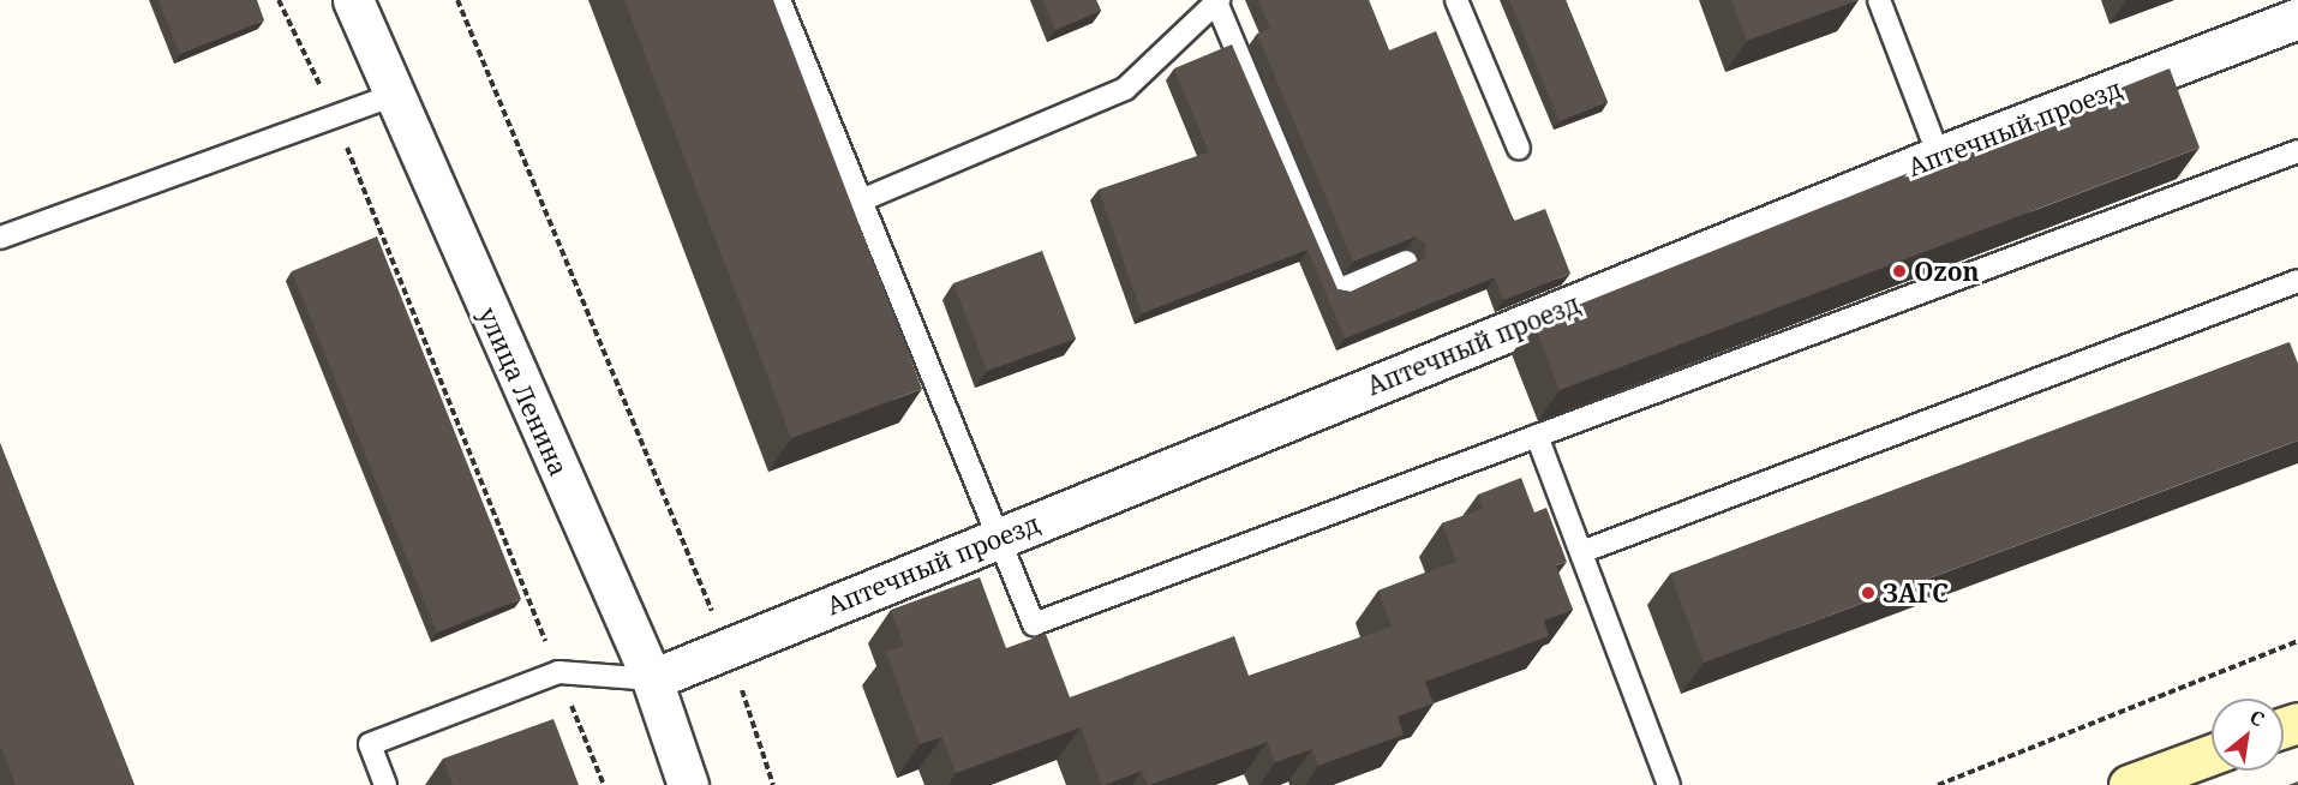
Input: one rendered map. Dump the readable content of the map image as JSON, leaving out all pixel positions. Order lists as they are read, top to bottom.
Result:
{
  "streets": {
    "street": ["Аптечный проезд", "улица Ленина"]
  },
  "crossings": [
    ["Аптечный проезд", "улица Ленина"]
  ],
  "places": ["Ozon", "ЗАГС"],
  "north": "top right"
}
